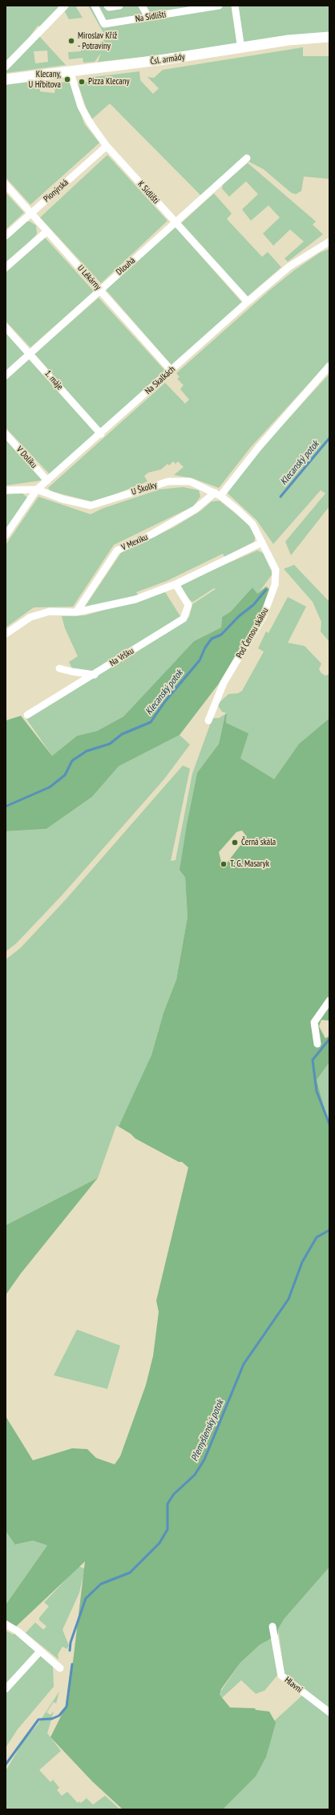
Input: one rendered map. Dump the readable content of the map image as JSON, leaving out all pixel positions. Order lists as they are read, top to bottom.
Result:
{
  "streets": {
    "street": [
      "Na Sídlišti",
      "Čsl. armády",
      "Pionýrská",
      "K Sídlišti",
      "Dlouhá",
      "U Lékárny",
      "1. máje",
      "Na Skalkách",
      "V Dolíku",
      "U Školky",
      "V Mexiku",
      "Pod Černou skálou",
      "Na Vršku",
      "Hlavní"
    ]
  },
  "crossings": [
    ["Čsl. armády", "K Sídlišti"],
    ["Pionýrská", "K Sídlišti"],
    ["Pionýrská", "U Lékárny"],
    ["K Sídlišti", "Dlouhá"],
    ["K Sídlišti", "Na Skalkách"],
    ["Dlouhá", "U Lékárny"],
    ["Dlouhá", "1. máje"],
    ["U Lékárny", "Na Skalkách"],
    ["1. máje", "Na Skalkách"],
    ["Na Skalkách", "V Dolíku"],
    ["Na Skalkách", "U Školky"],
    ["U Školky", "V Mexiku"],
    ["U Školky", "Pod Černou skálou"]
  ],
  "water": ["Klecanský potok", "Přemyšlenský potok"],
  "places": [
    "Miroslav Kříž - Potraviny",
    "Klecany, U Hřbitova",
    "Pizza Klecany",
    "Černá skála",
    "T. G. Masaryk"
  ]
}
